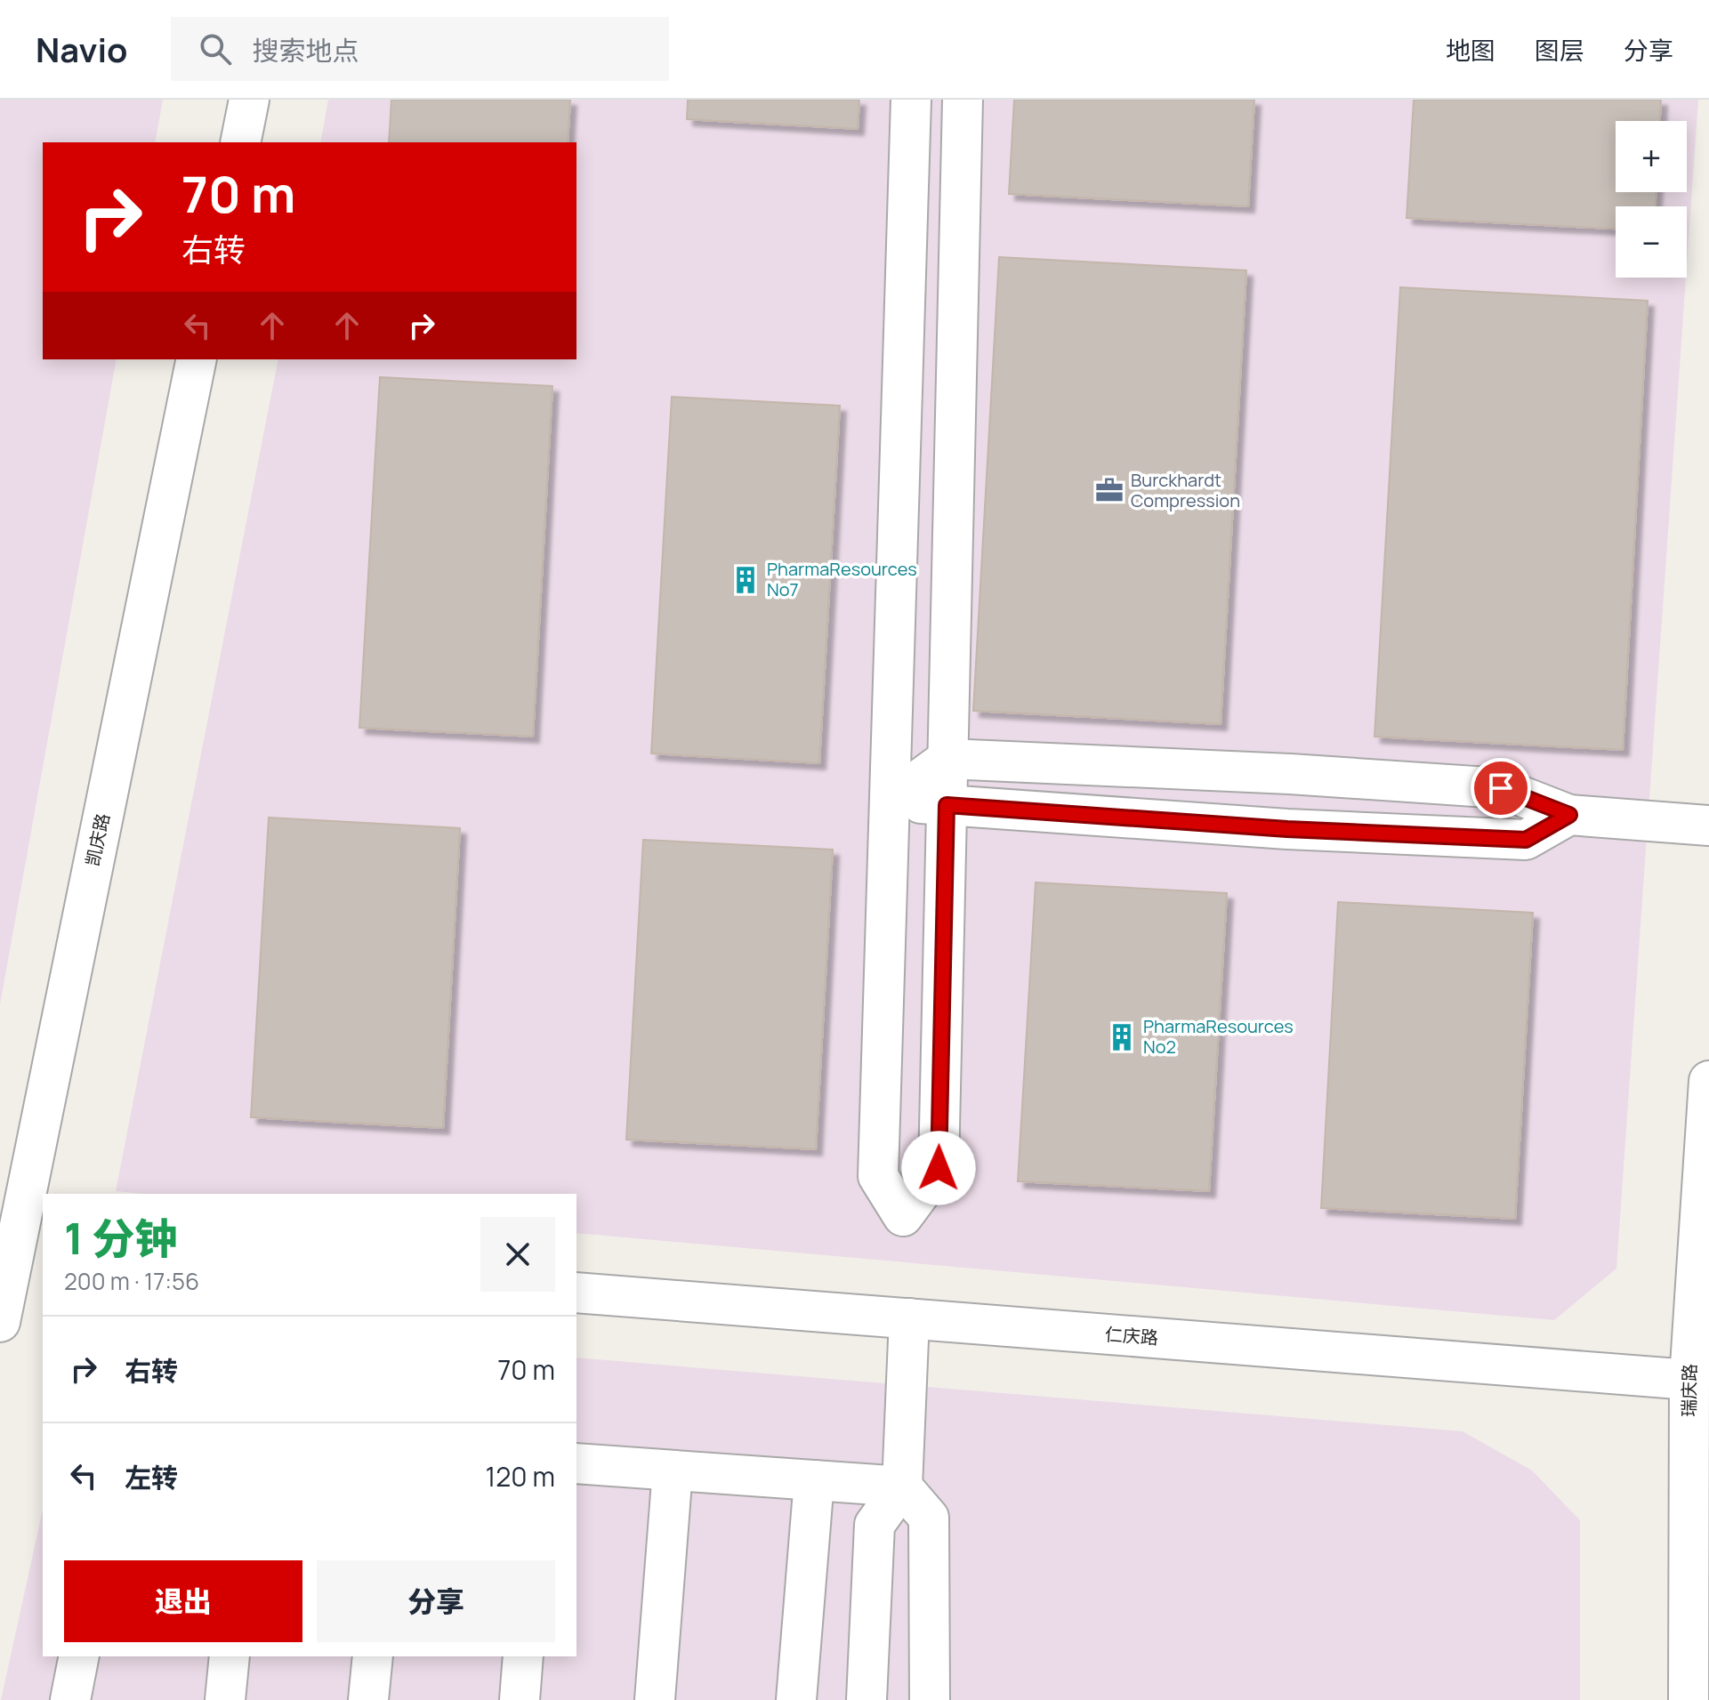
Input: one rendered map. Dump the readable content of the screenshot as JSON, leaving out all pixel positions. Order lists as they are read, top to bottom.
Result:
{
  "streets": {
    "street": ["凯庆路", "仁庆路", "瑞庆路"]
  },
  "crossings": [
    ["仁庆路", "瑞庆路"]
  ],
  "places": {
    "office": ["Burckhardt Compression"],
    "building": ["PharmaResources No7", "PharmaResources No2"]
  },
  "page": {
    "header": "Navio",
    "search": "搜索地点",
    "nav": ["地图", "图层", "分享"],
    "map_buttons": ["+", "−"],
    "turn": ["70 m", "右转"],
    "heading": ["1 分钟", "200 m · 17:56"],
    "list": [
      {
        "name": "右转",
        "value": "70 m"
      },
      {
        "name": "左转",
        "value": "120 m"
      }
    ],
    "buttons": ["退出", "分享"]
  }
}
